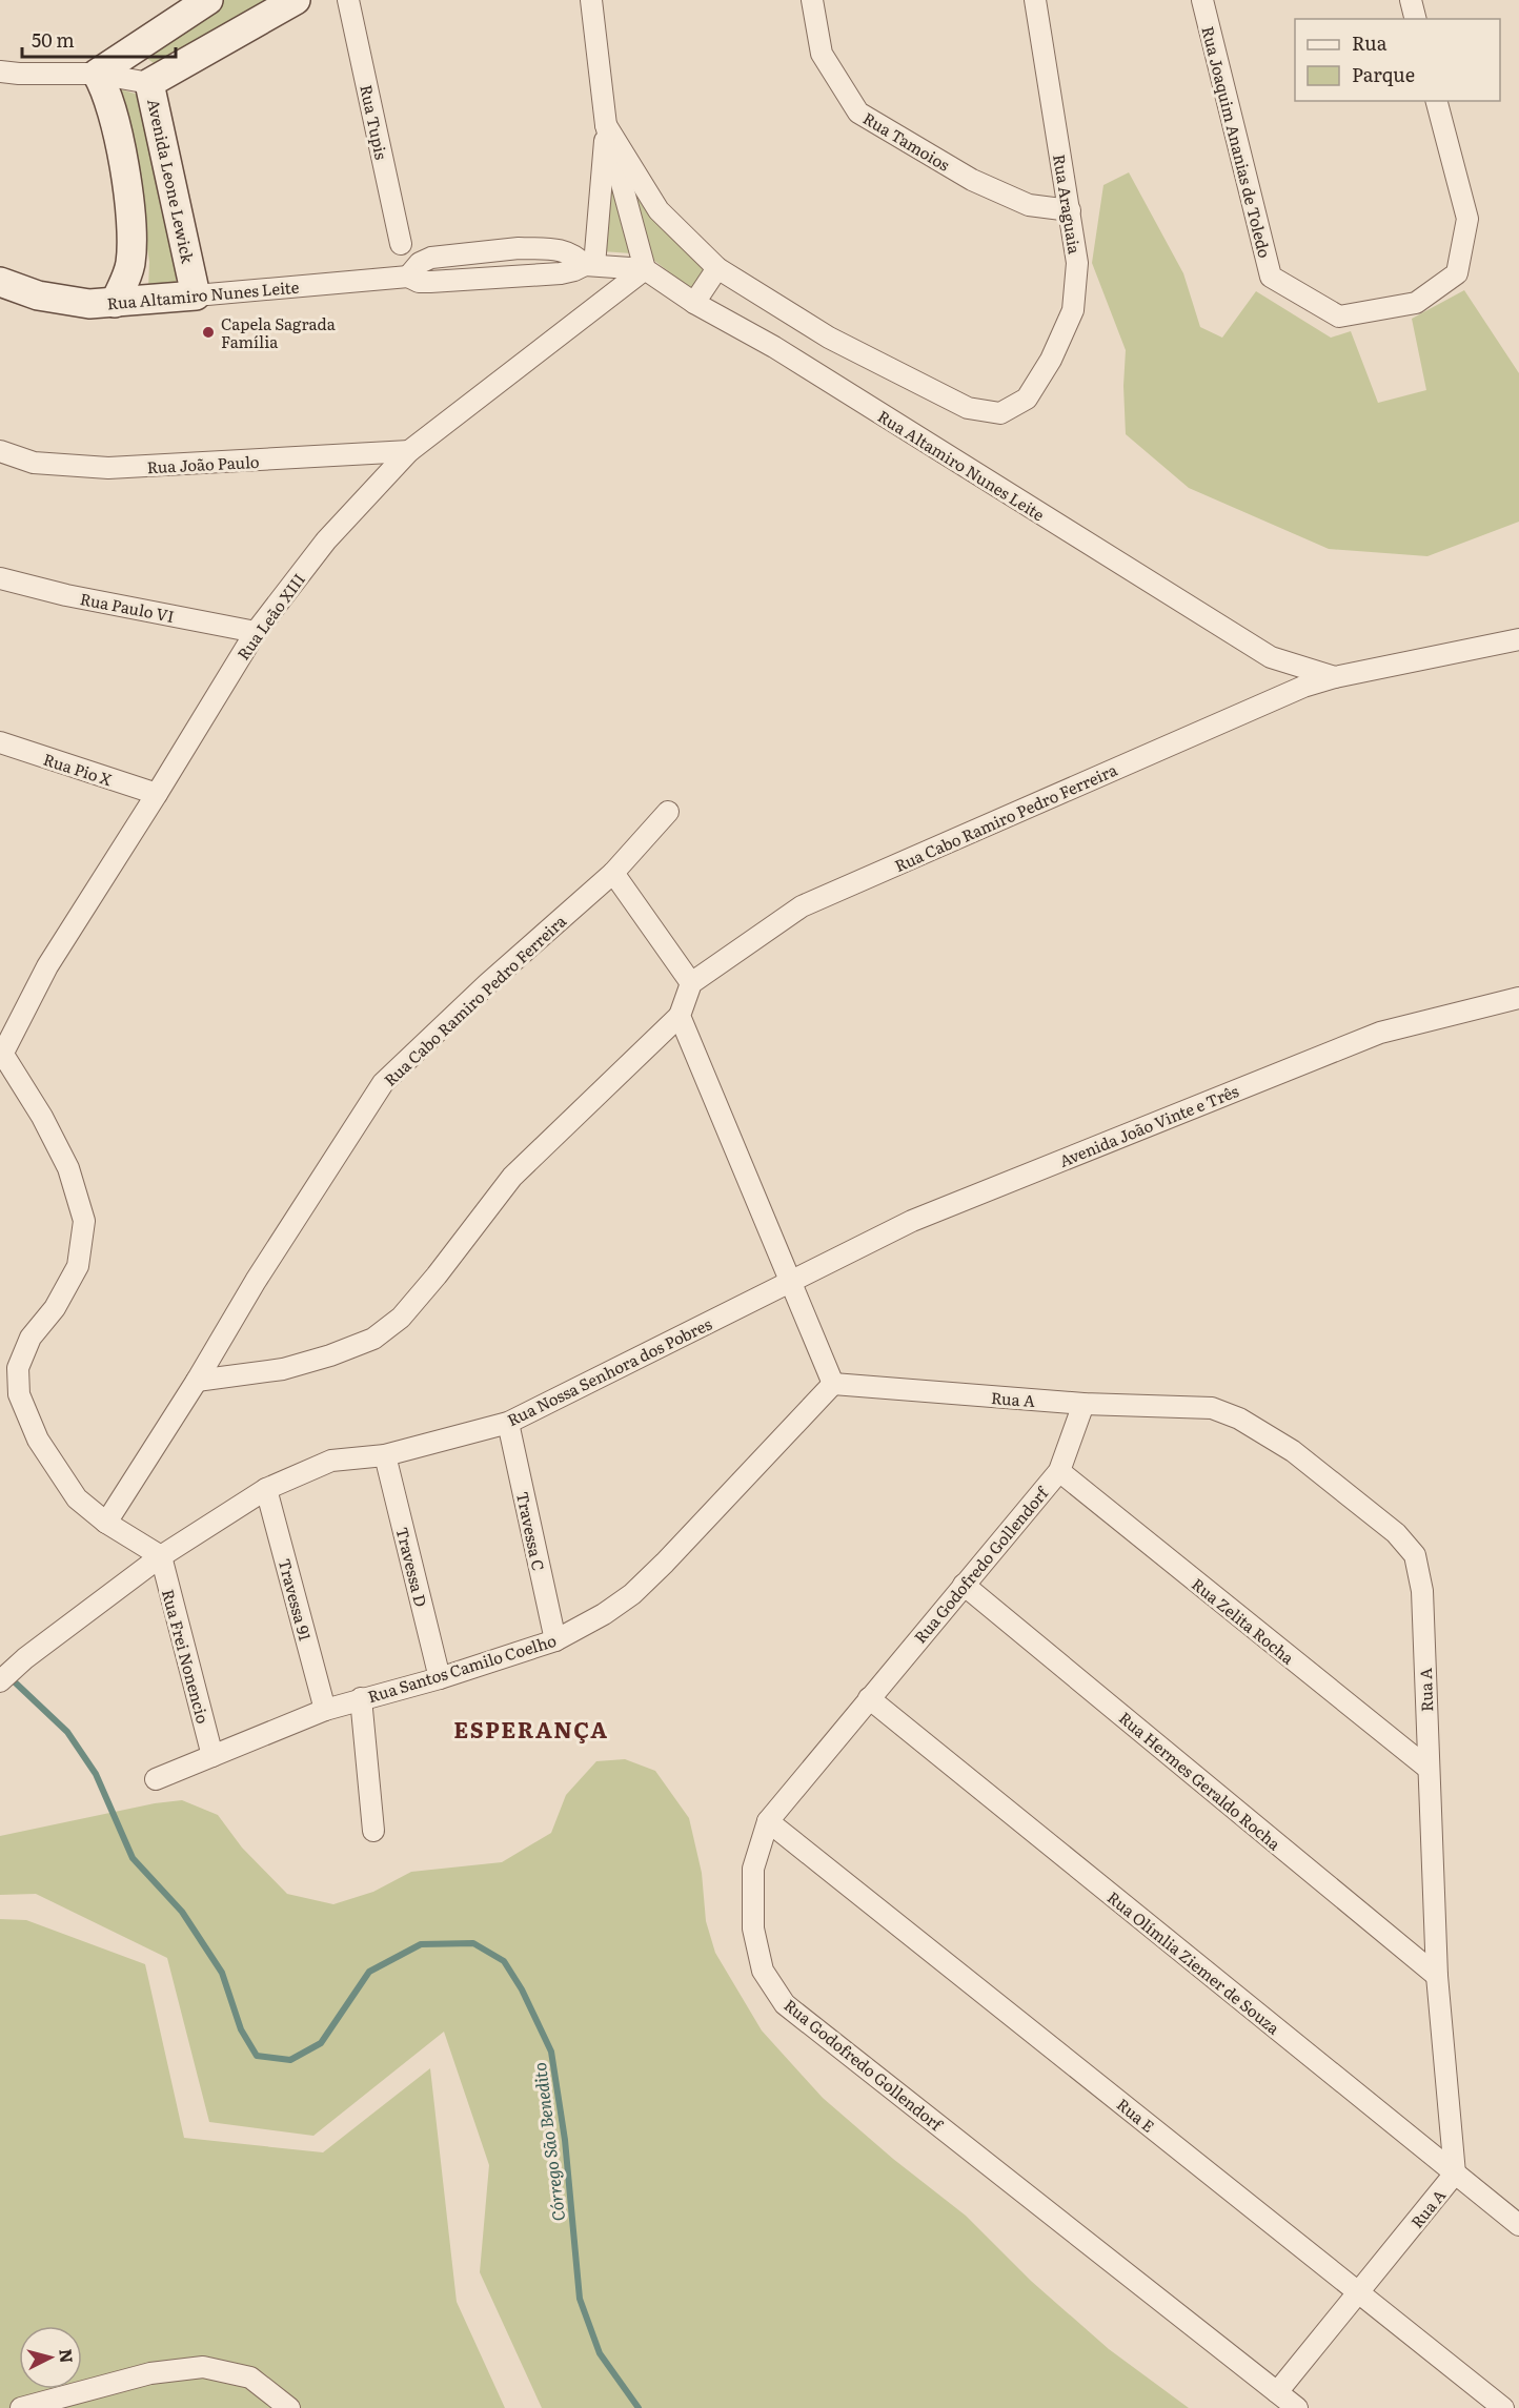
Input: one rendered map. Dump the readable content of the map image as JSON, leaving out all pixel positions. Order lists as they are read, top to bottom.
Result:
{
  "streets": {
    "main road": ["Avenida Leone Lewick", "Rua Altamiro Nunes Leite"],
    "street": [
      "Rua Tupis",
      "Rua Tamoios",
      "Rua Joaquim Ananias de Toledo",
      "Rua Araguaia",
      "Rua João Paulo",
      "Rua Paulo VI",
      "Rua Leão XIII",
      "Rua Pio X",
      "Rua Cabo Ramiro Pedro Ferreira",
      "Avenida João Vinte e Três",
      "Rua Nossa Senhora dos Pobres",
      "Rua A",
      "Travessa C",
      "Rua Godofredo Gollendorf",
      "Travessa D",
      "Travessa 91",
      "Rua Zelita Rocha",
      "Rua Frei Nonencio",
      "Rua Santos Camilo Coelho",
      "Rua Hermes Geraldo Rocha",
      "Rua Olímlia Ziemer de Souza",
      "Rua E"
    ]
  },
  "crossings": [
    ["Rua Tamoios", "Rua Araguaia"],
    ["Avenida Leone Lewick", "Rua Altamiro Nunes Leite"],
    ["Rua Altamiro Nunes Leite", "Rua Leão XIII"],
    ["Rua Altamiro Nunes Leite", "Rua Cabo Ramiro Pedro Ferreira"],
    ["Rua João Paulo", "Rua Leão XIII"],
    ["Rua Paulo VI", "Rua Leão XIII"],
    ["Rua Leão XIII", "Rua Pio X"],
    ["Avenida João Vinte e Três", "Rua Nossa Senhora dos Pobres"],
    ["Rua Nossa Senhora dos Pobres", "Travessa C"],
    ["Rua Nossa Senhora dos Pobres", "Travessa D"],
    ["Rua Nossa Senhora dos Pobres", "Travessa 91"],
    ["Rua Nossa Senhora dos Pobres", "Rua Frei Nonencio"],
    ["Rua A", "Rua Godofredo Gollendorf"],
    ["Rua A", "Rua Zelita Rocha"],
    ["Rua A", "Rua Santos Camilo Coelho"],
    ["Rua A", "Rua Hermes Geraldo Rocha"],
    ["Rua A", "Rua Olímlia Ziemer de Souza"],
    ["Rua A", "Rua E"],
    ["Travessa C", "Rua Santos Camilo Coelho"],
    ["Rua Godofredo Gollendorf", "Rua Zelita Rocha"],
    ["Rua Godofredo Gollendorf", "Rua Hermes Geraldo Rocha"],
    ["Rua Godofredo Gollendorf", "Rua Olímlia Ziemer de Souza"],
    ["Rua Godofredo Gollendorf", "Rua E"],
    ["Travessa D", "Rua Santos Camilo Coelho"],
    ["Travessa 91", "Rua Santos Camilo Coelho"],
    ["Rua Frei Nonencio", "Rua Santos Camilo Coelho"]
  ],
  "districts": ["ESPERANÇA"],
  "water": ["Córrego São Benedito"],
  "places": ["Capela Sagrada Família"],
  "legend": ["Rua", "Parque"],
  "scale_bar": "50 m",
  "north": "right"
}
